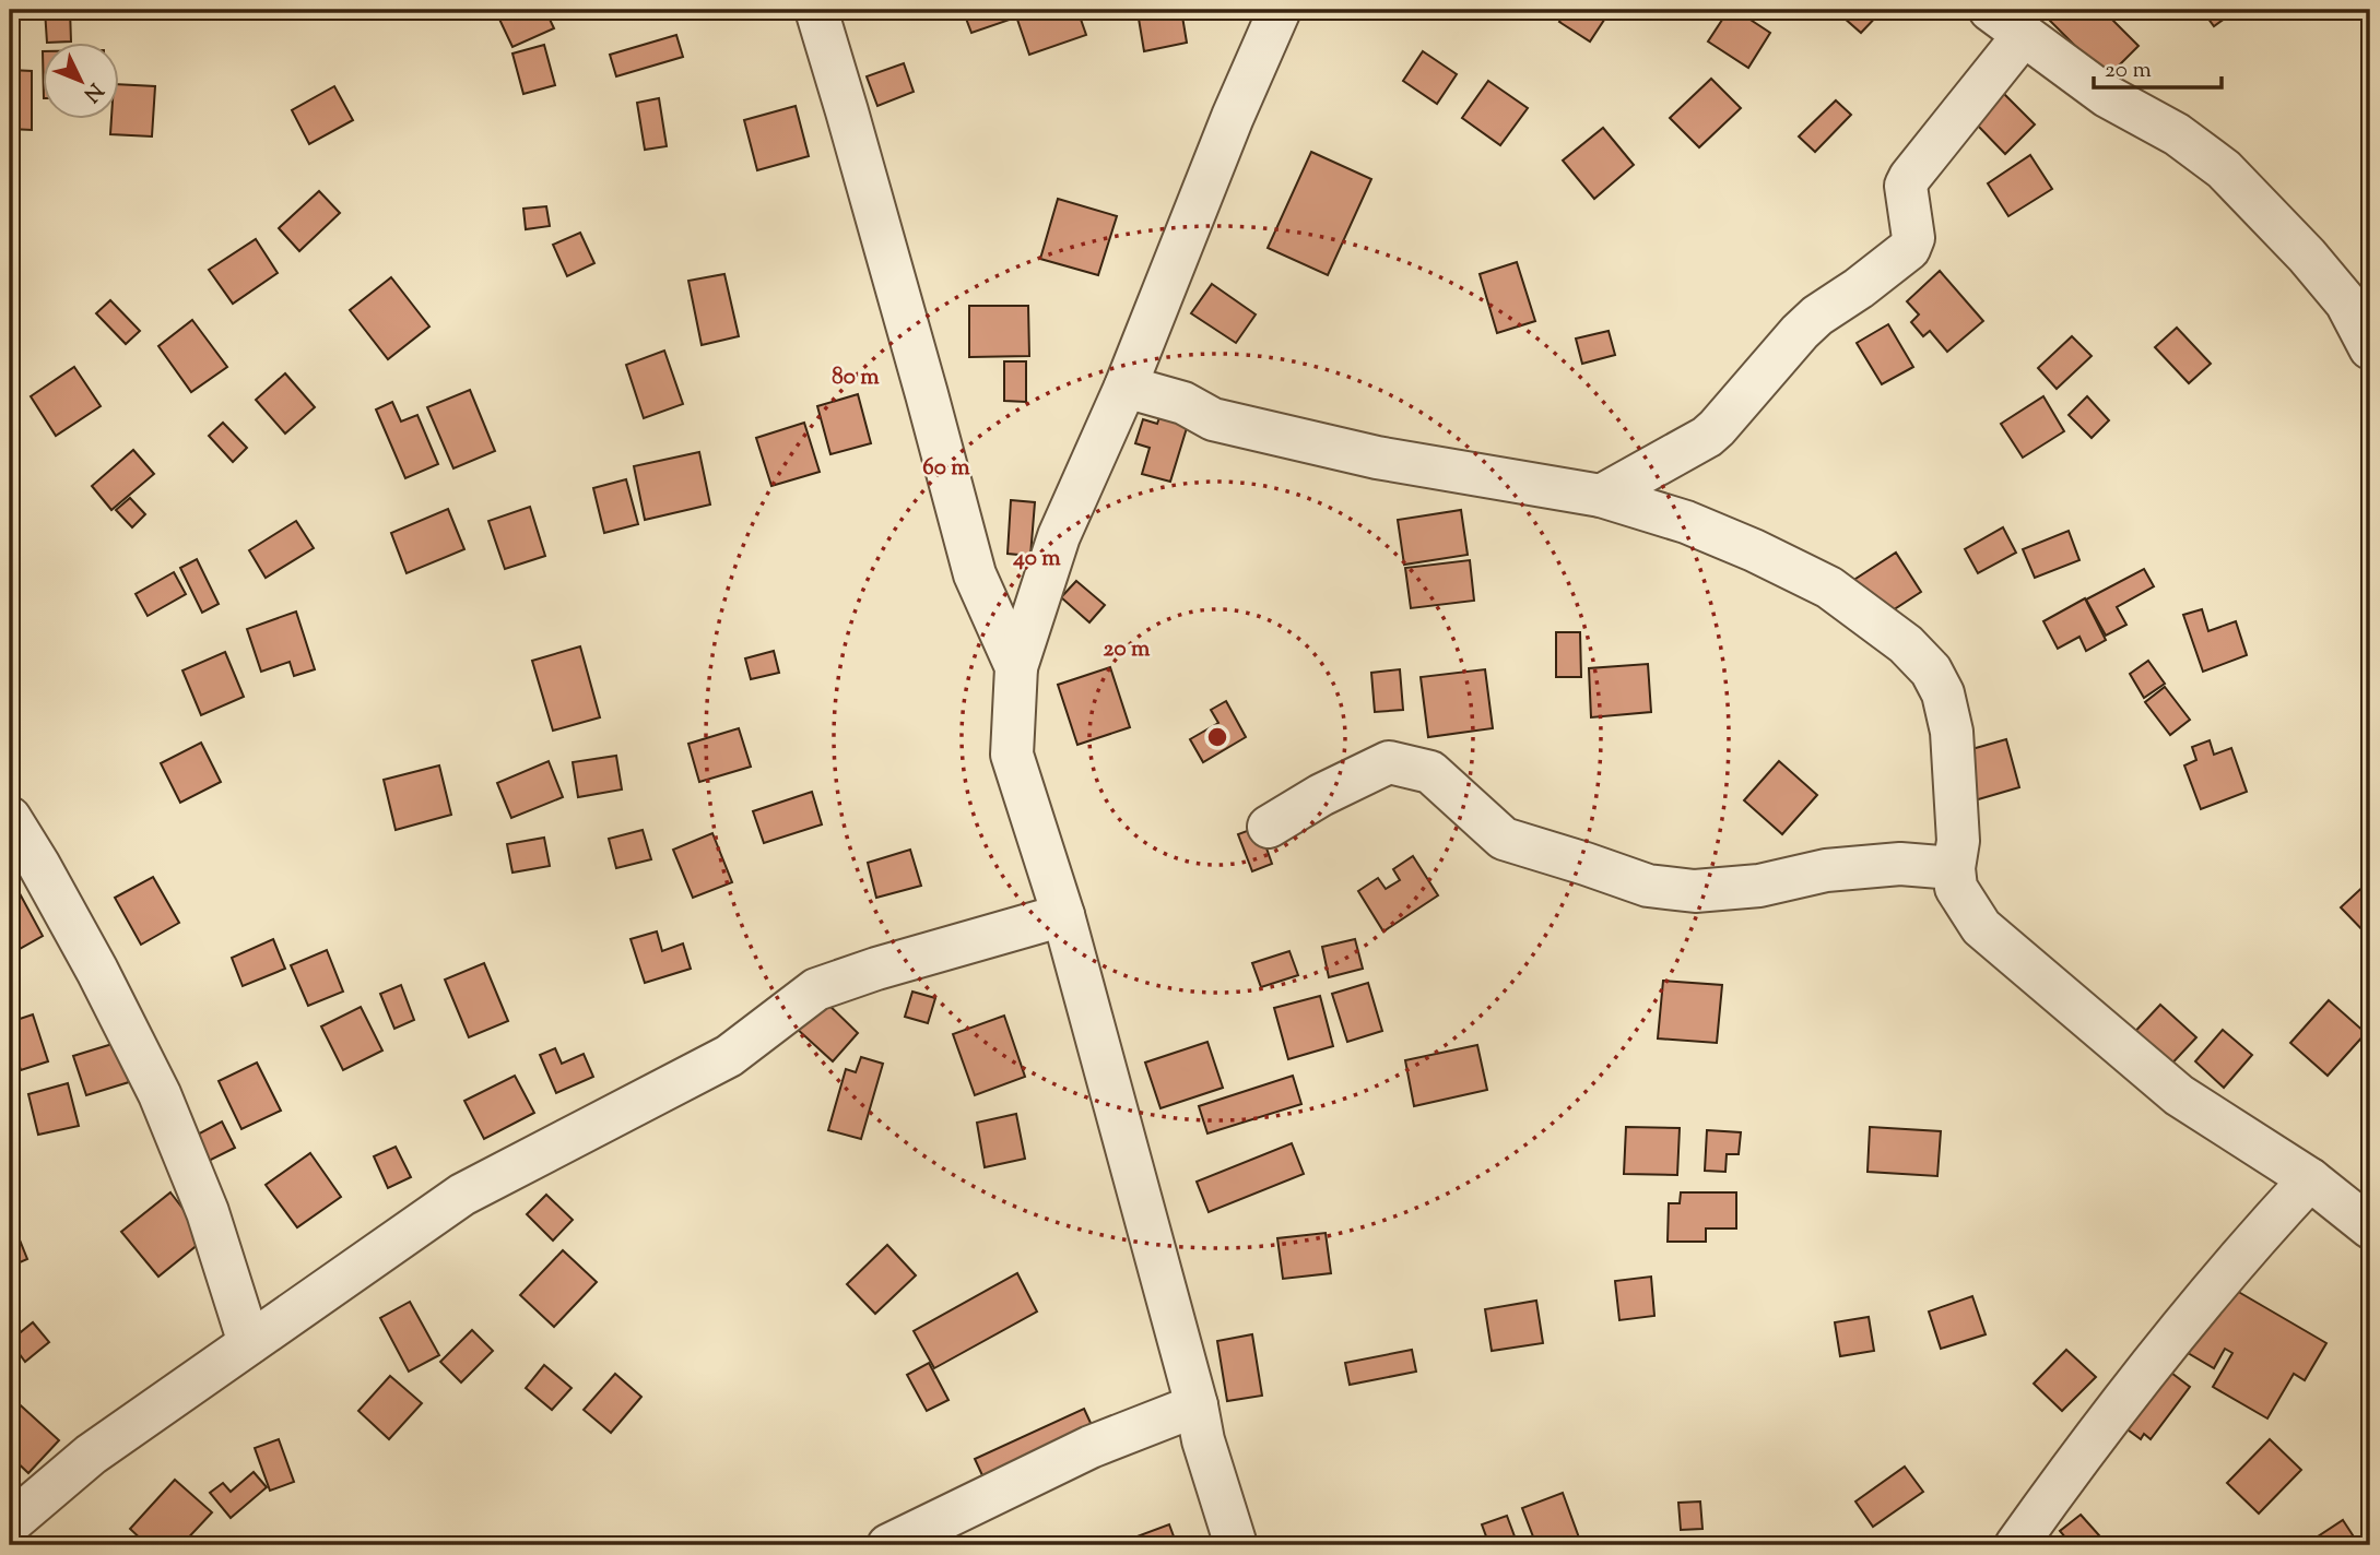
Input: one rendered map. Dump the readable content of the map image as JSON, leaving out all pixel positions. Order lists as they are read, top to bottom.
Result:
{
  "scale_bar": "20 m",
  "north": "bottom right",
  "rings": [
    "80 m",
    "60 m",
    "40 m",
    "20 m"
  ]
}
